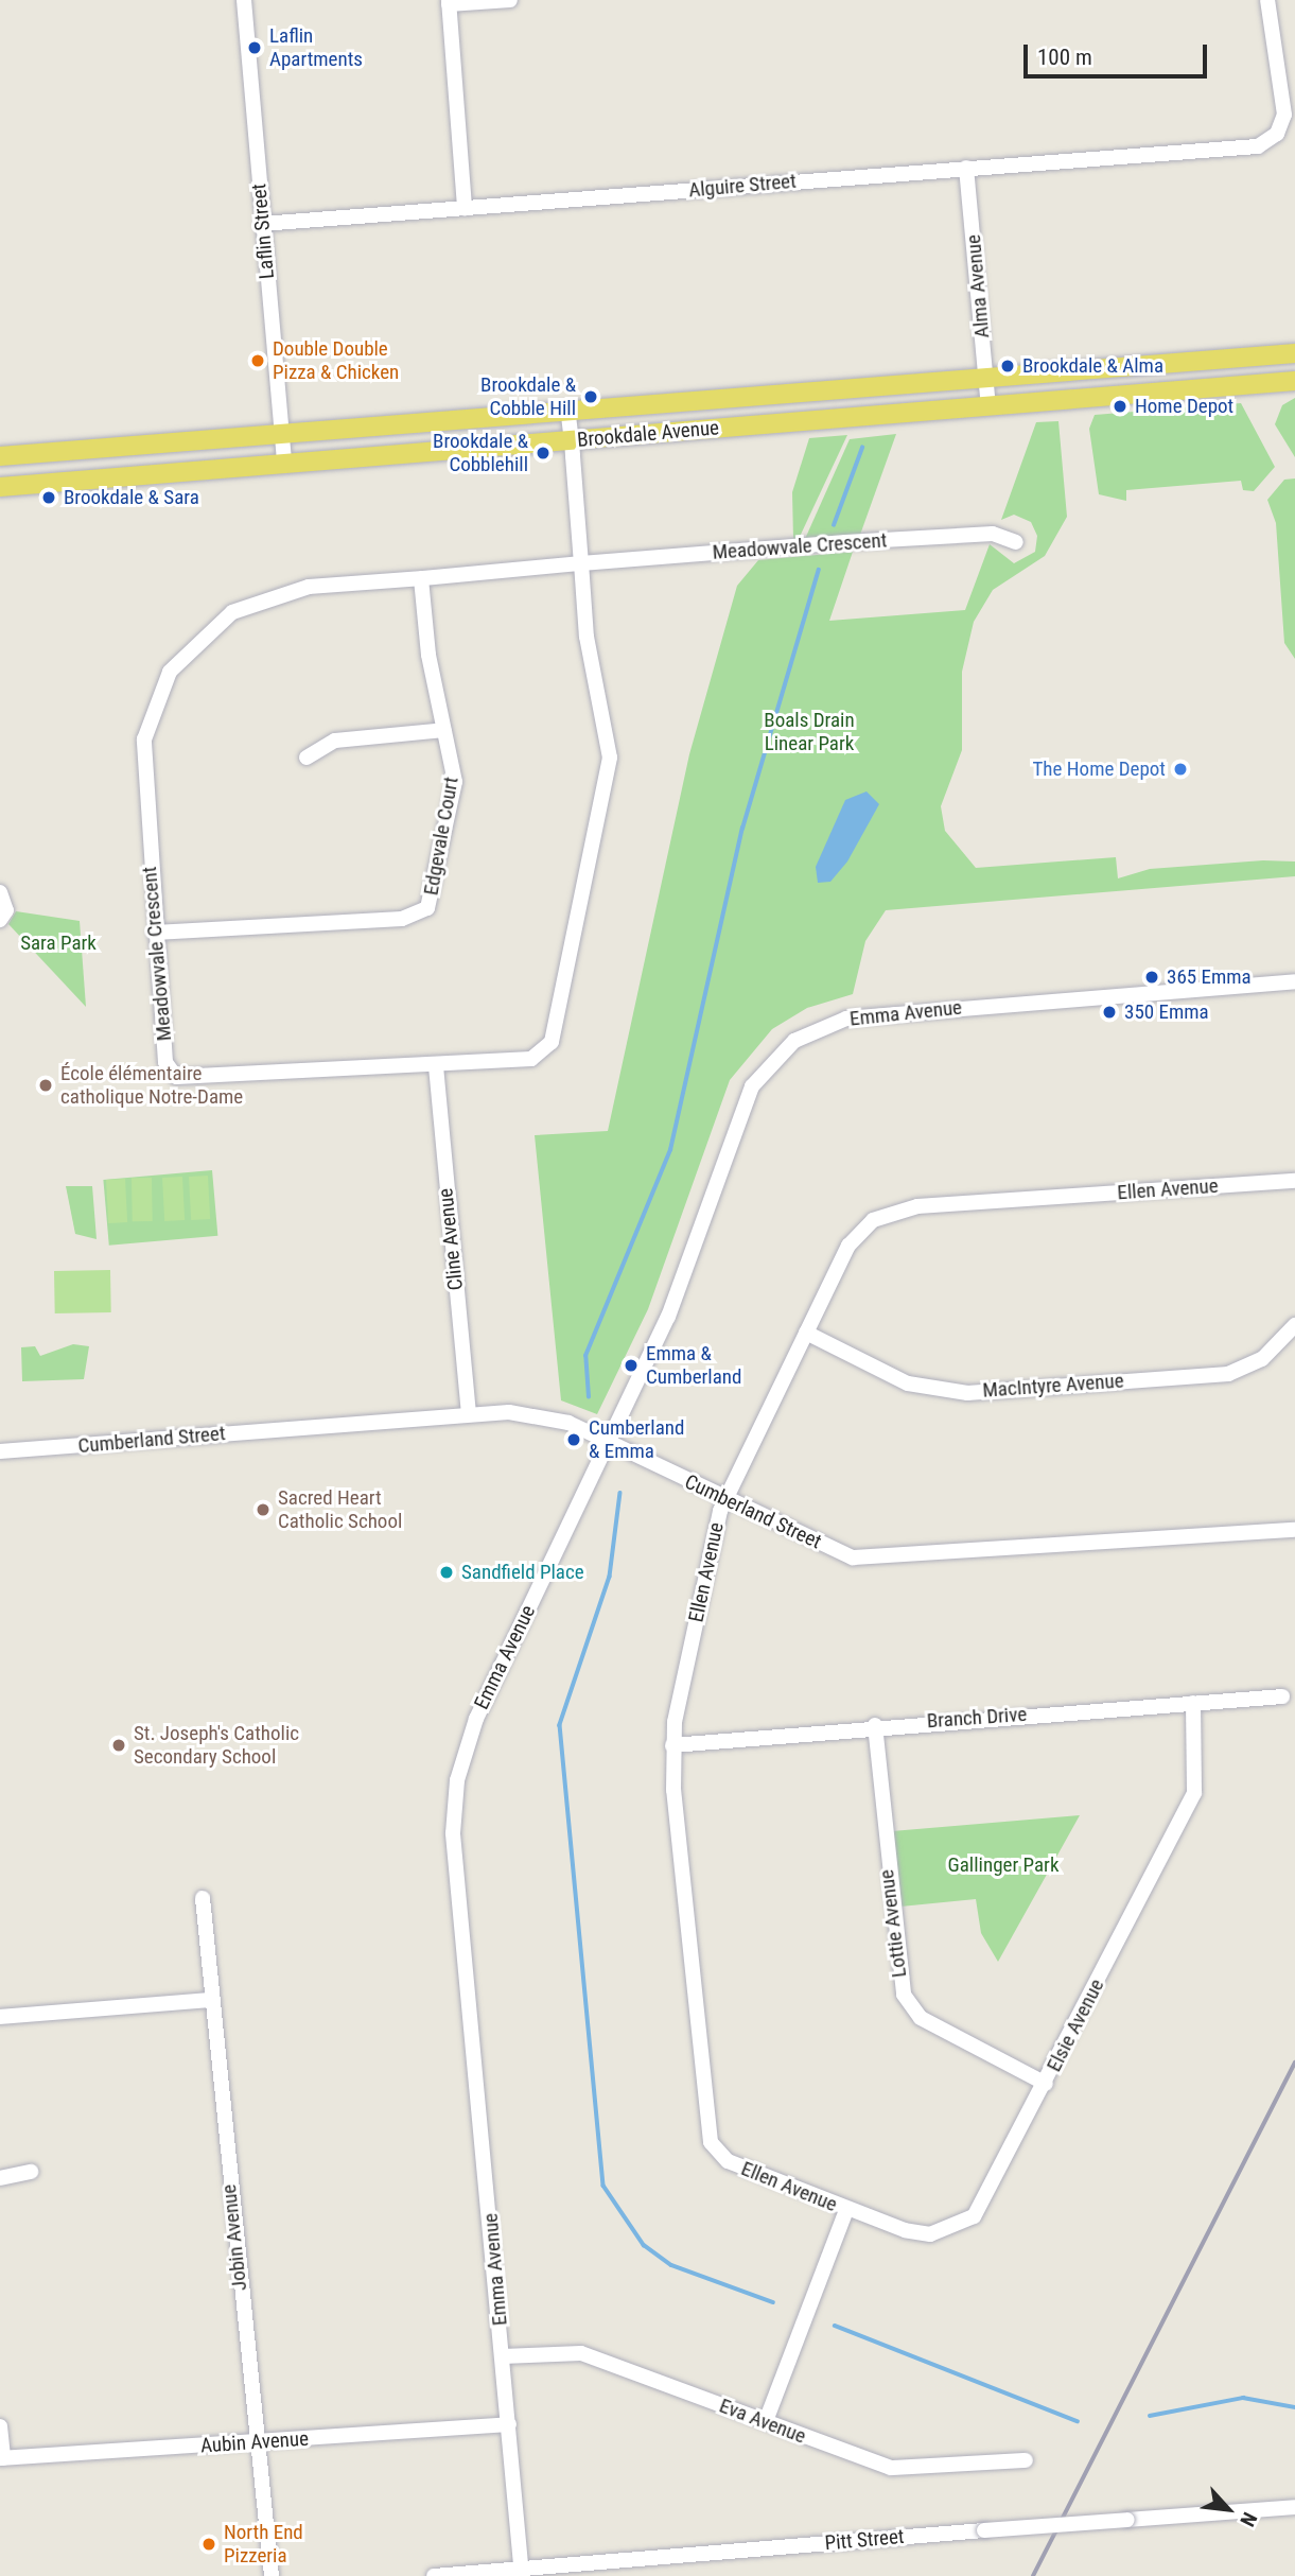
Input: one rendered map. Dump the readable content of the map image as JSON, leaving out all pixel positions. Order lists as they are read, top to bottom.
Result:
{
  "streets": {
    "main road": ["Brookdale Avenue"],
    "street": [
      "Alguire Street",
      "Laflin Street",
      "Alma Avenue",
      "Meadowvale Crescent",
      "Edgevale Court",
      "Emma Avenue",
      "Ellen Avenue",
      "Cline Avenue",
      "MacIntyre Avenue",
      "Cumberland Street",
      "Branch Drive",
      "Lottie Avenue",
      "Elsie Avenue",
      "Jobin Avenue",
      "Eva Avenue",
      "Aubin Avenue",
      "Pitt Street"
    ]
  },
  "crossings": [
    ["Alguire Street", "Laflin Street"],
    ["Alguire Street", "Alma Avenue"],
    ["Laflin Street", "Brookdale Avenue"],
    ["Alma Avenue", "Brookdale Avenue"],
    ["Meadowvale Crescent", "Edgevale Court"],
    ["Meadowvale Crescent", "Cline Avenue"],
    ["Emma Avenue", "Cumberland Street"],
    ["Emma Avenue", "Eva Avenue"],
    ["Emma Avenue", "Aubin Avenue"],
    ["Emma Avenue", "Pitt Street"],
    ["Ellen Avenue", "MacIntyre Avenue"],
    ["Ellen Avenue", "Cumberland Street"],
    ["Ellen Avenue", "Branch Drive"],
    ["Ellen Avenue", "Elsie Avenue"],
    ["Cline Avenue", "Cumberland Street"],
    ["Branch Drive", "Lottie Avenue"],
    ["Branch Drive", "Elsie Avenue"],
    ["Lottie Avenue", "Elsie Avenue"],
    ["Jobin Avenue", "Aubin Avenue"]
  ],
  "parks": ["Boals Drain Linear Park", "Sara Park", "Gallinger Park"],
  "places": [
    "Laflin Apartments",
    "Double Double Pizza & Chicken",
    "Brookdale & Alma",
    "Brookdale & Cobble Hill",
    "Home Depot",
    "Brookdale & Cobblehill",
    "Brookdale & Sara",
    "The Home Depot",
    "365 Emma",
    "350 Emma",
    "École élémentaire catholique Notre-Dame",
    "Emma & Cumberland",
    "Cumberland & Emma",
    "Sacred Heart Catholic School",
    "Sandfield Place",
    "St. Joseph's Catholic Secondary School",
    "North End Pizzeria"
  ],
  "scale_bar": "100 m",
  "north": "bottom right"
}
